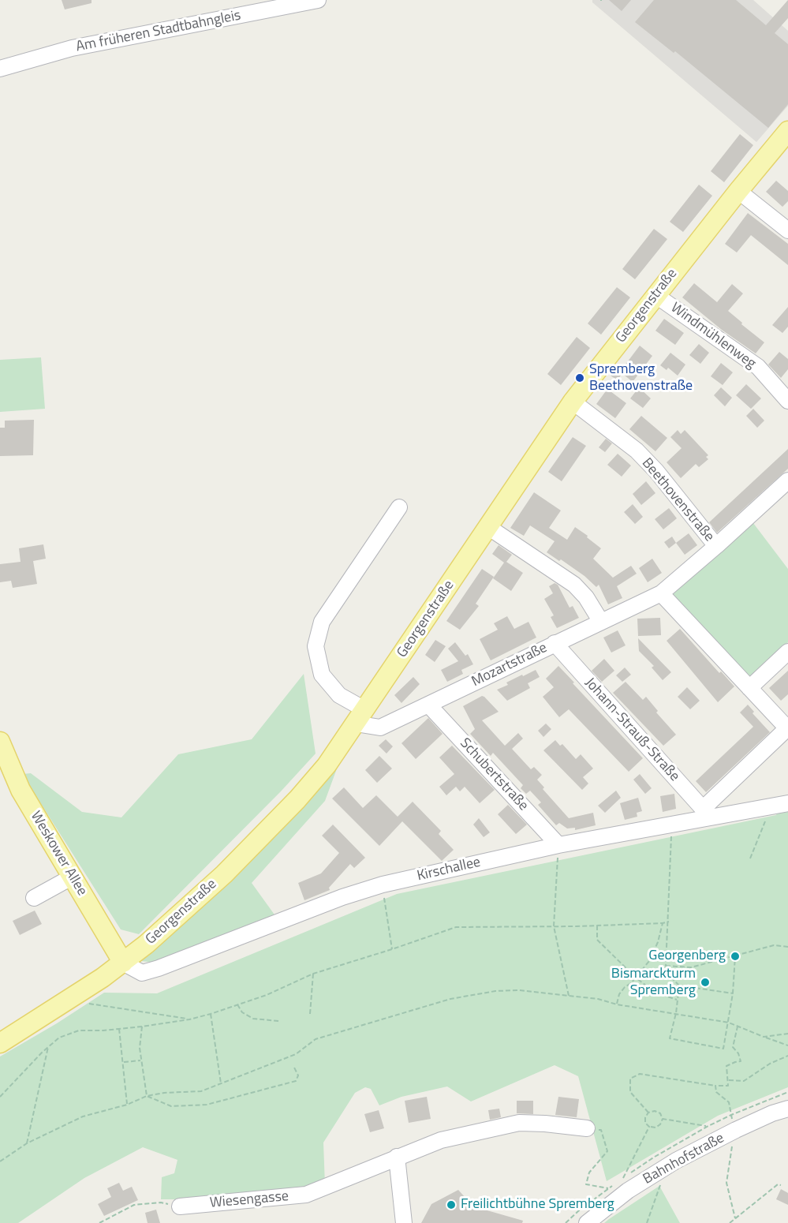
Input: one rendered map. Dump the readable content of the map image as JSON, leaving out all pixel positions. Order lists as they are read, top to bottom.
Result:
{
  "streets": {
    "main road": ["Georgenstraße", "Weskower Allee"],
    "street": [
      "Am früheren Stadtbahngleis",
      "Windmühlenweg",
      "Beethovenstraße",
      "Mozartstraße",
      "Johann-Strauß-Straße",
      "Schubertstraße",
      "Kirschallee",
      "Bahnhofstraße",
      "Wiesengasse"
    ]
  },
  "crossings": [
    ["Georgenstraße", "Windmühlenweg"],
    ["Georgenstraße", "Beethovenstraße"],
    ["Georgenstraße", "Mozartstraße"],
    ["Georgenstraße", "Weskower Allee"],
    ["Georgenstraße", "Kirschallee"],
    ["Beethovenstraße", "Mozartstraße"],
    ["Mozartstraße", "Johann-Strauß-Straße"],
    ["Mozartstraße", "Schubertstraße"],
    ["Johann-Strauß-Straße", "Kirschallee"],
    ["Schubertstraße", "Kirschallee"],
    ["Weskower Allee", "Kirschallee"]
  ],
  "places": [
    "Spremberg Beethovenstraße",
    "Georgenberg",
    "Bismarckturm Spremberg",
    "Freilichtbühne Spremberg"
  ]
}
